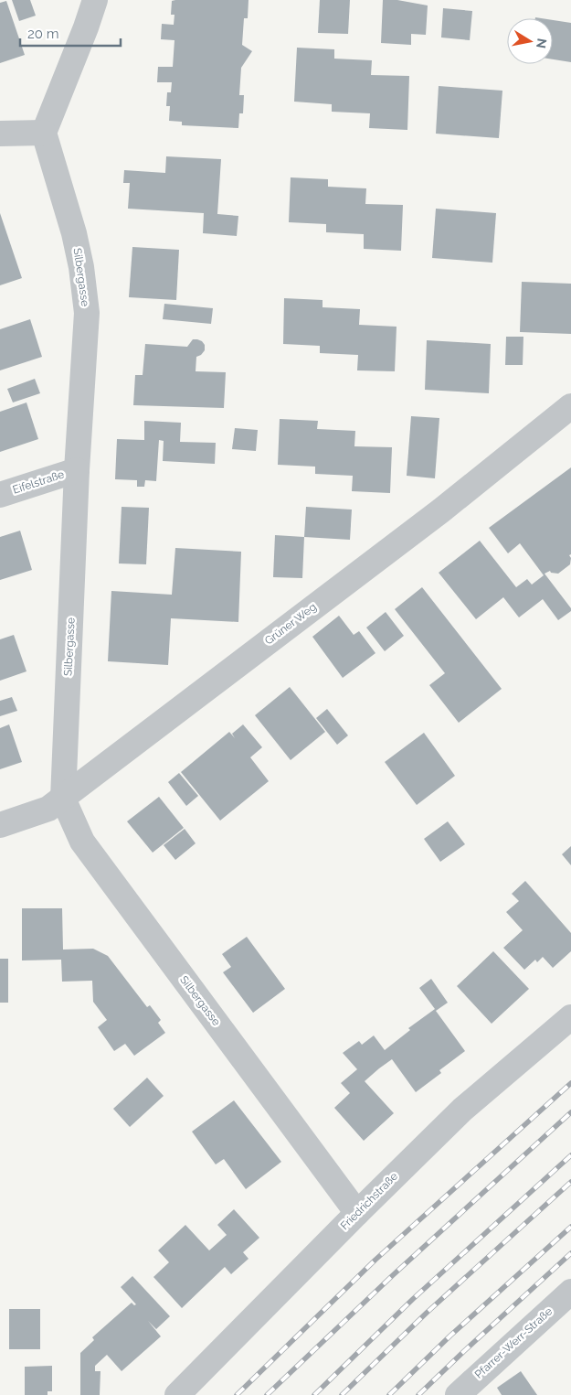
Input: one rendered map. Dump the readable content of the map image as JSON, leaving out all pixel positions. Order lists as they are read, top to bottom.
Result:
{
  "streets": {
    "street": [
      "Silbergasse",
      "Eifelstraße",
      "Grüner Weg",
      "Friedrichstraße",
      "Pfarrer-Werr-Straße"
    ]
  },
  "crossings": [
    ["Silbergasse", "Eifelstraße"],
    ["Silbergasse", "Grüner Weg"],
    ["Silbergasse", "Friedrichstraße"]
  ],
  "scale_bar": "20 m",
  "north": "right"
}
